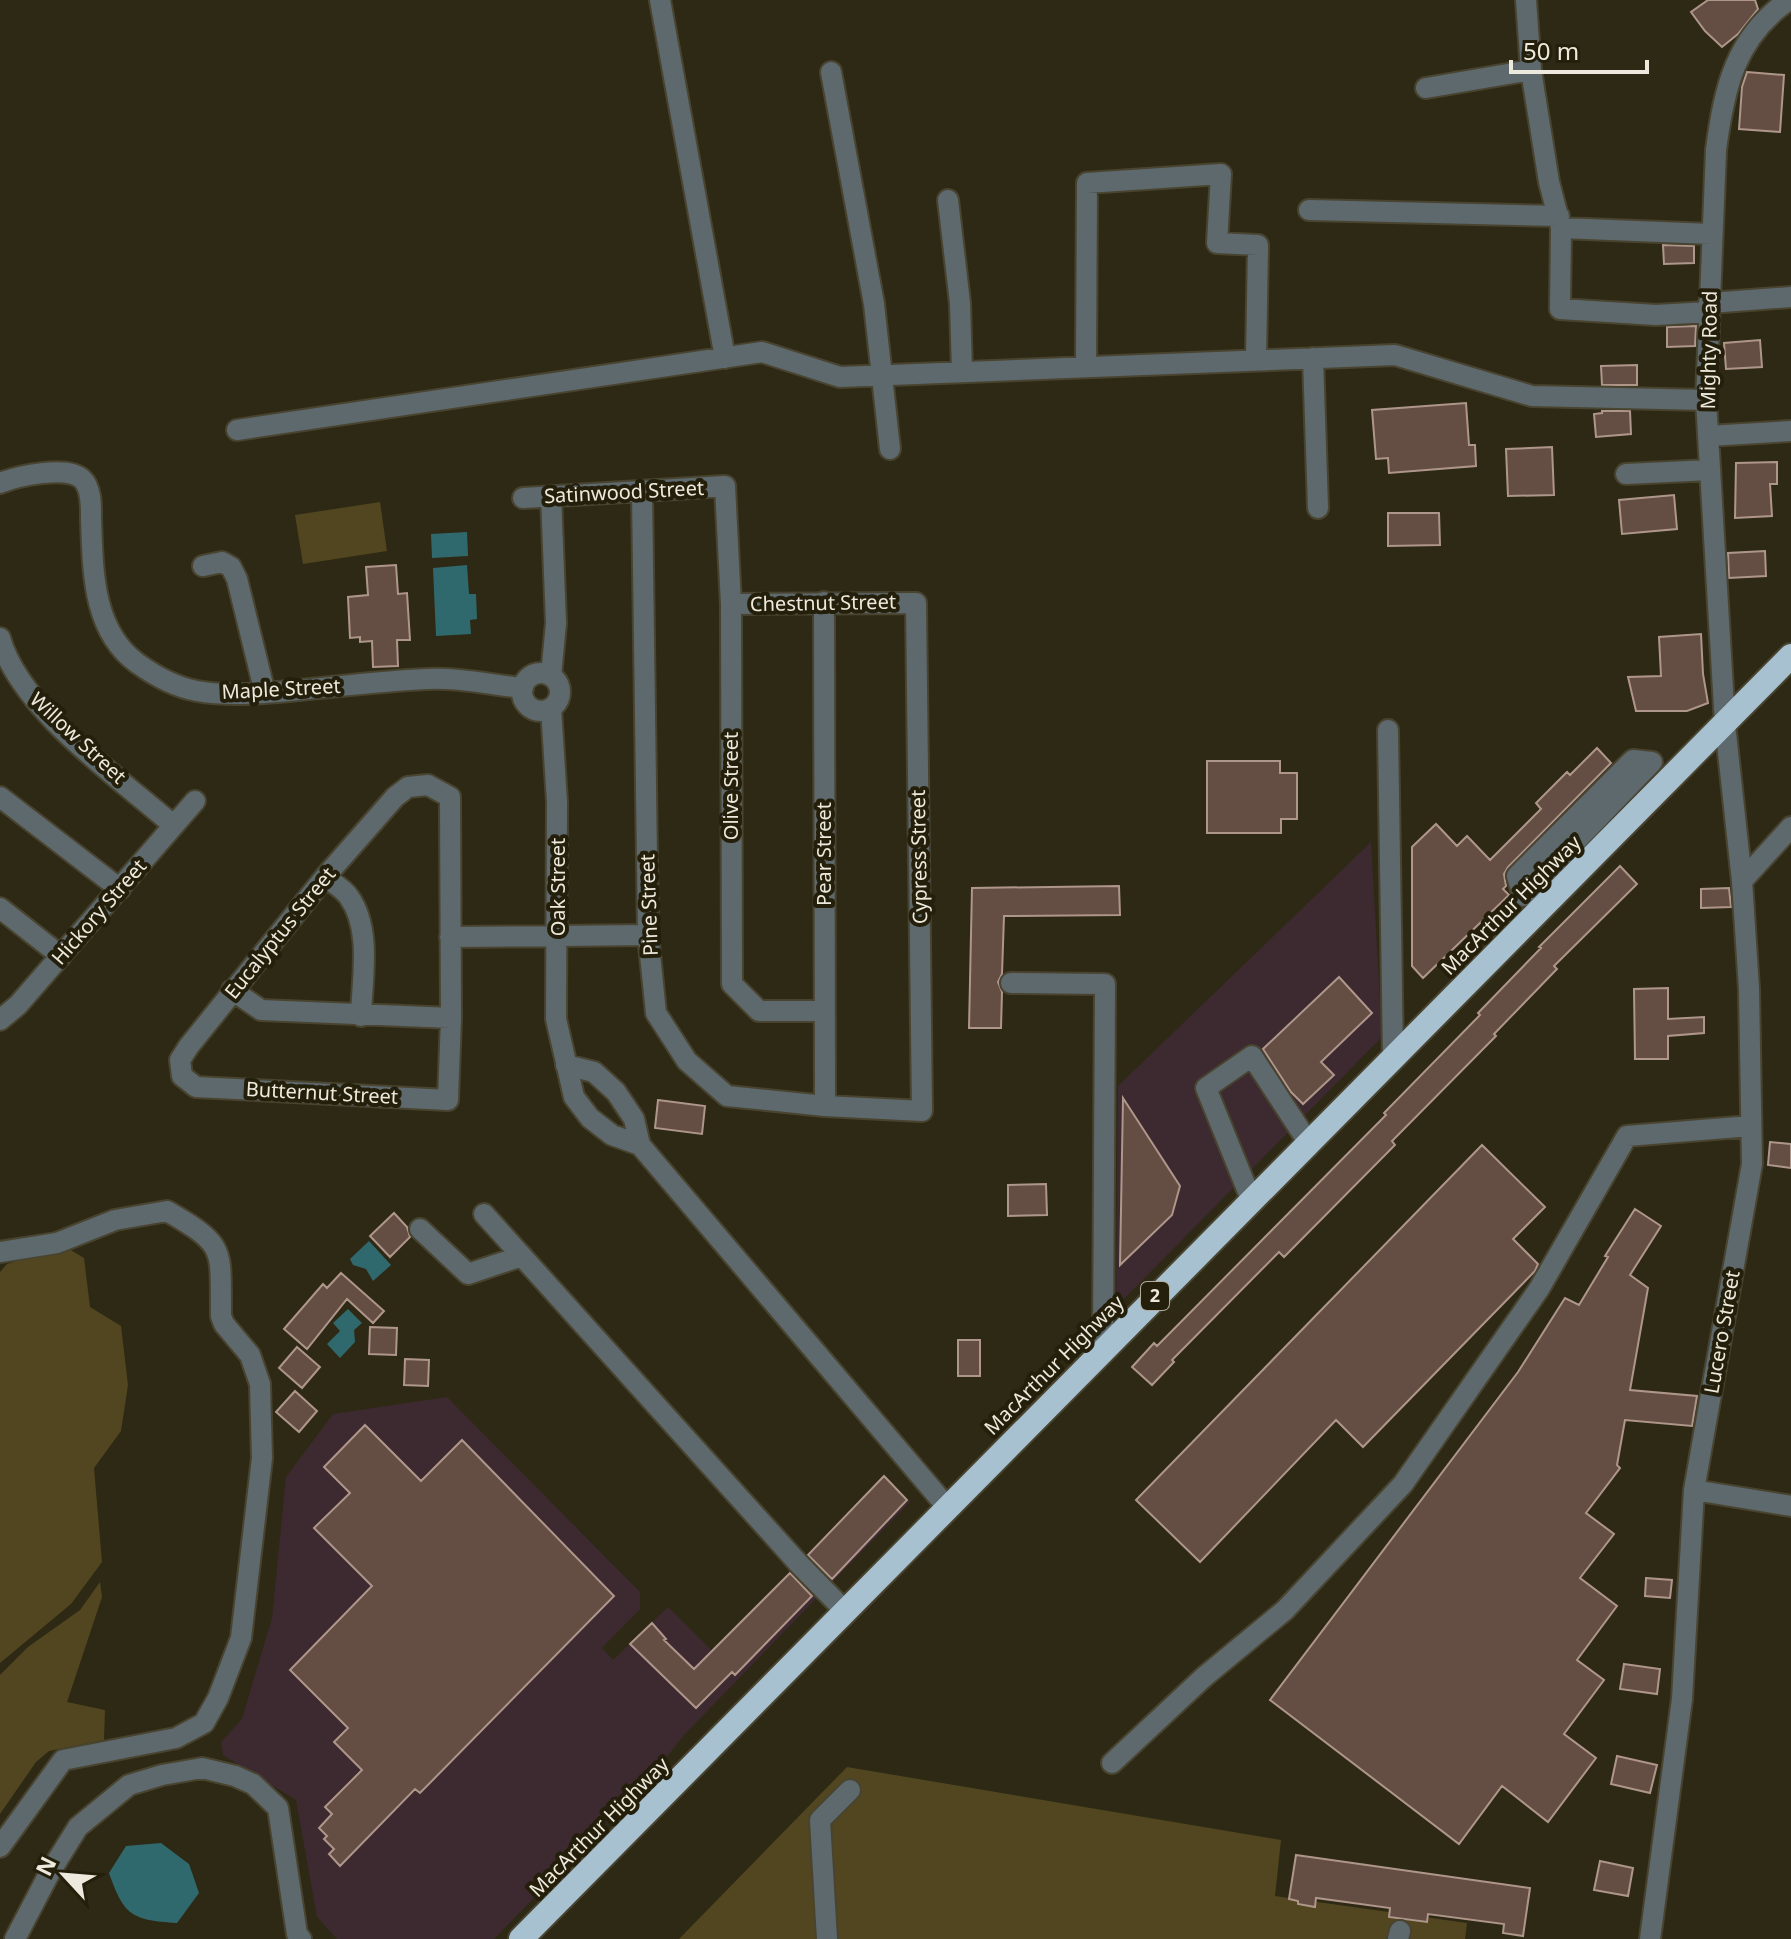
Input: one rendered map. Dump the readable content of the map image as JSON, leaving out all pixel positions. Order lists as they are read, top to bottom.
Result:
{
  "streets": {
    "highway": ["MacArthur Highway", "2"],
    "street": [
      "Mighty Road",
      "Satinwood Street",
      "Chestnut Street",
      "Maple Street",
      "Willow Street",
      "Olive Street",
      "Pear Street",
      "Cypress Street",
      "Oak Street",
      "Pine Street",
      "Hickory Street",
      "Eucalyptus Street",
      "Butternut Street",
      "Lucero Street"
    ]
  },
  "crossings": [
    ["Mighty Road", "MacArthur Highway"],
    ["Mighty Road", "Lucero Street"],
    ["Satinwood Street", "Olive Street"],
    ["Satinwood Street", "Pine Street"],
    ["Chestnut Street", "Olive Street"],
    ["Chestnut Street", "Pear Street"],
    ["Chestnut Street", "Cypress Street"],
    ["Maple Street", "Oak Street"],
    ["Willow Street", "Hickory Street"],
    ["Olive Street", "Pear Street"],
    ["Pear Street", "Pine Street"],
    ["Cypress Street", "Pine Street"],
    ["MacArthur Highway", "Lucero Street"],
    ["Eucalyptus Street", "Butternut Street"]
  ],
  "scale_bar": "50 m",
  "north": "top left"
}
